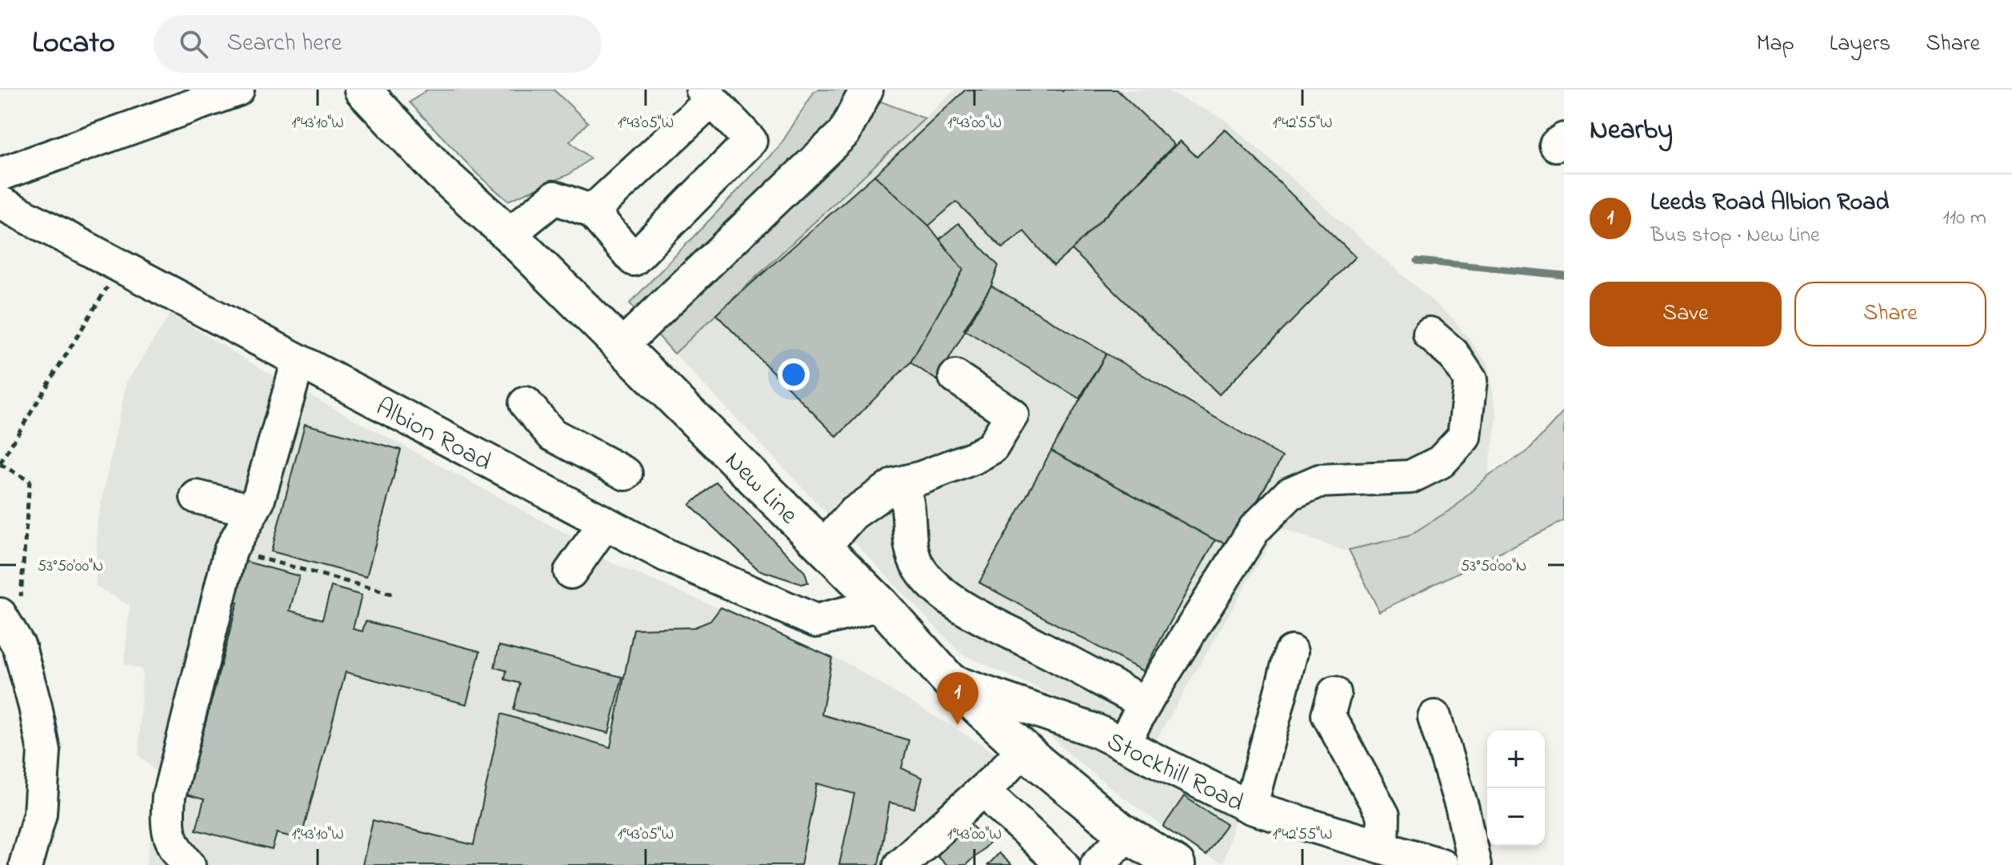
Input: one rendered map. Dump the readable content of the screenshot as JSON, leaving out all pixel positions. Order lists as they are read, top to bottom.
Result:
{
  "streets": {
    "main road": ["New Line"],
    "street": ["Albion Road", "Stockhill Road"]
  },
  "crossings": [
    ["Albion Road", "New Line"],
    ["New Line", "Stockhill Road"]
  ],
  "page": {
    "header": "Locato",
    "search": "Search here",
    "nav": ["Map", "Layers", "Share"],
    "heading": "Nearby",
    "list": [
      {
        "mark": "1",
        "name": "Leeds Road Albion Road",
        "note": "Bus stop · New Line",
        "value": "110 m"
      }
    ],
    "buttons": ["Save", "Share"],
    "pins": "1",
    "map_buttons": ["+", "−"]
  },
  "coordinates": [
    "1°43'10\"W",
    "1°43'05\"W",
    "1°43'00\"W",
    "1°42'55\"W",
    "53°50'00\"N"
  ]
}
